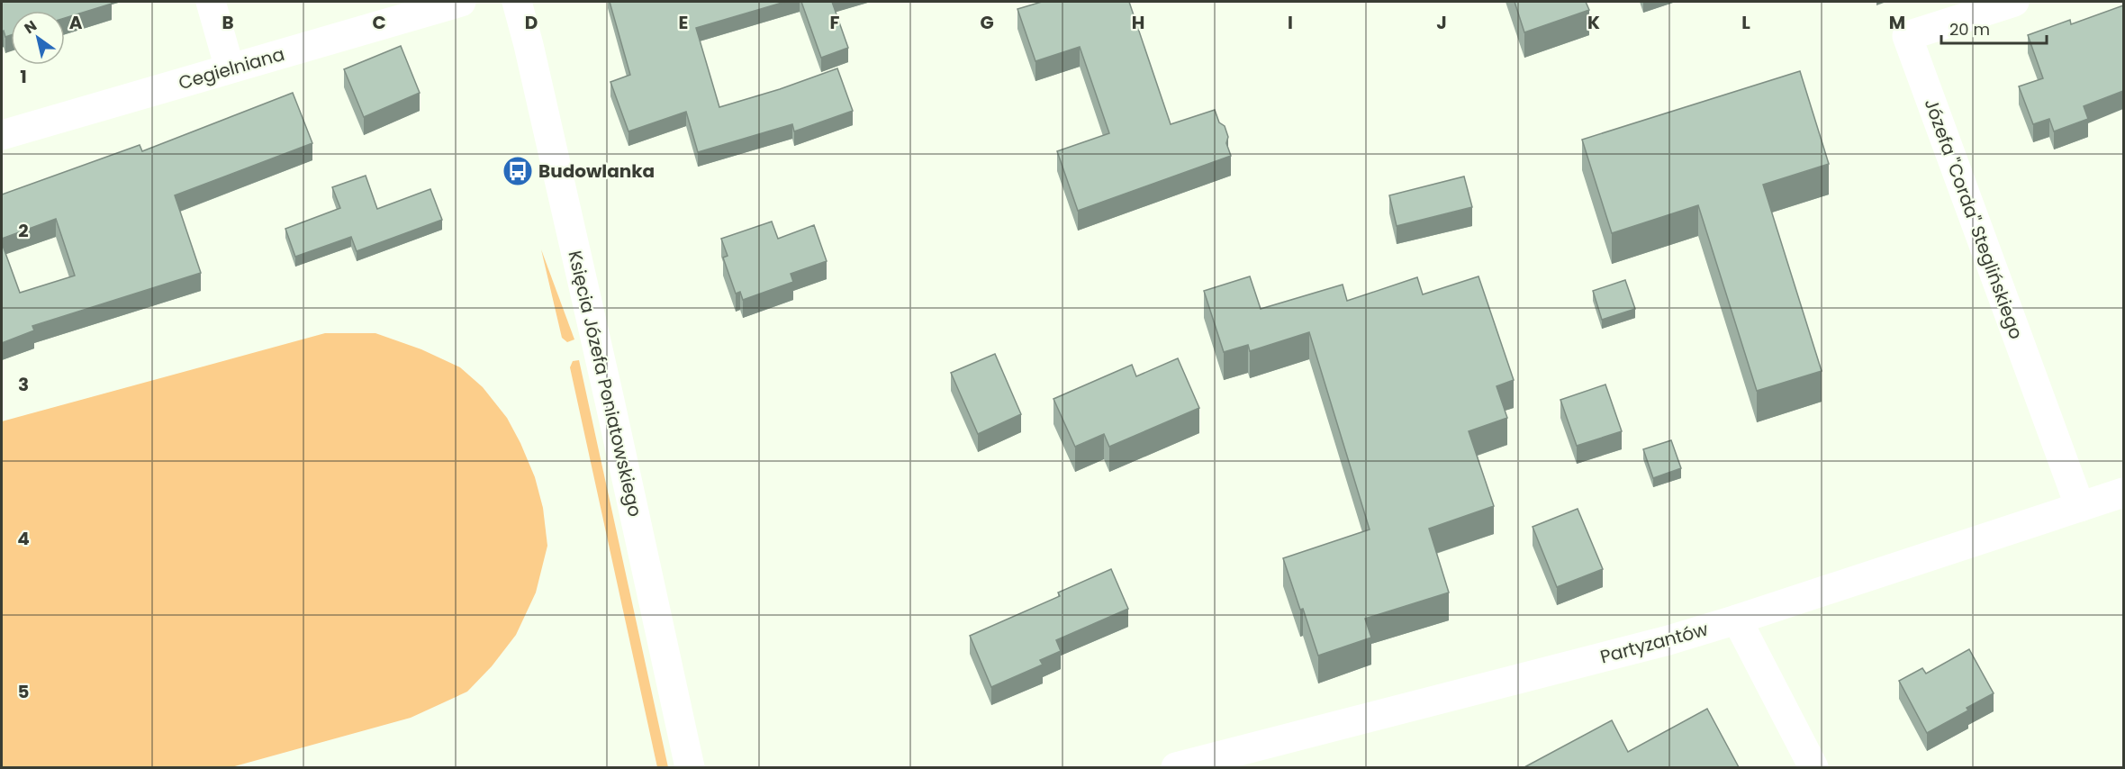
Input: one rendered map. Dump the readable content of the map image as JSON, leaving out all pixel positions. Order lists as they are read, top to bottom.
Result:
{
  "streets": {
    "street": [
      "Cegielniana",
      "Józefa \"Corda\" Steglińskiego",
      "Księcia Józefa Poniatowskiego",
      "Partyzantów"
    ]
  },
  "crossings": [
    ["Józefa \"Corda\" Steglińskiego", "Partyzantów"]
  ],
  "places": {
    "bus stop": ["Budowlanka"]
  },
  "scale_bar": "20 m",
  "north": "top left",
  "grid": {
    "columns": [
      "A",
      "B",
      "C",
      "D",
      "E",
      "F",
      "G",
      "H",
      "I",
      "J",
      "K",
      "L",
      "M"
    ],
    "rows": [
      "1",
      "2",
      "3",
      "4",
      "5"
    ]
  }
}
